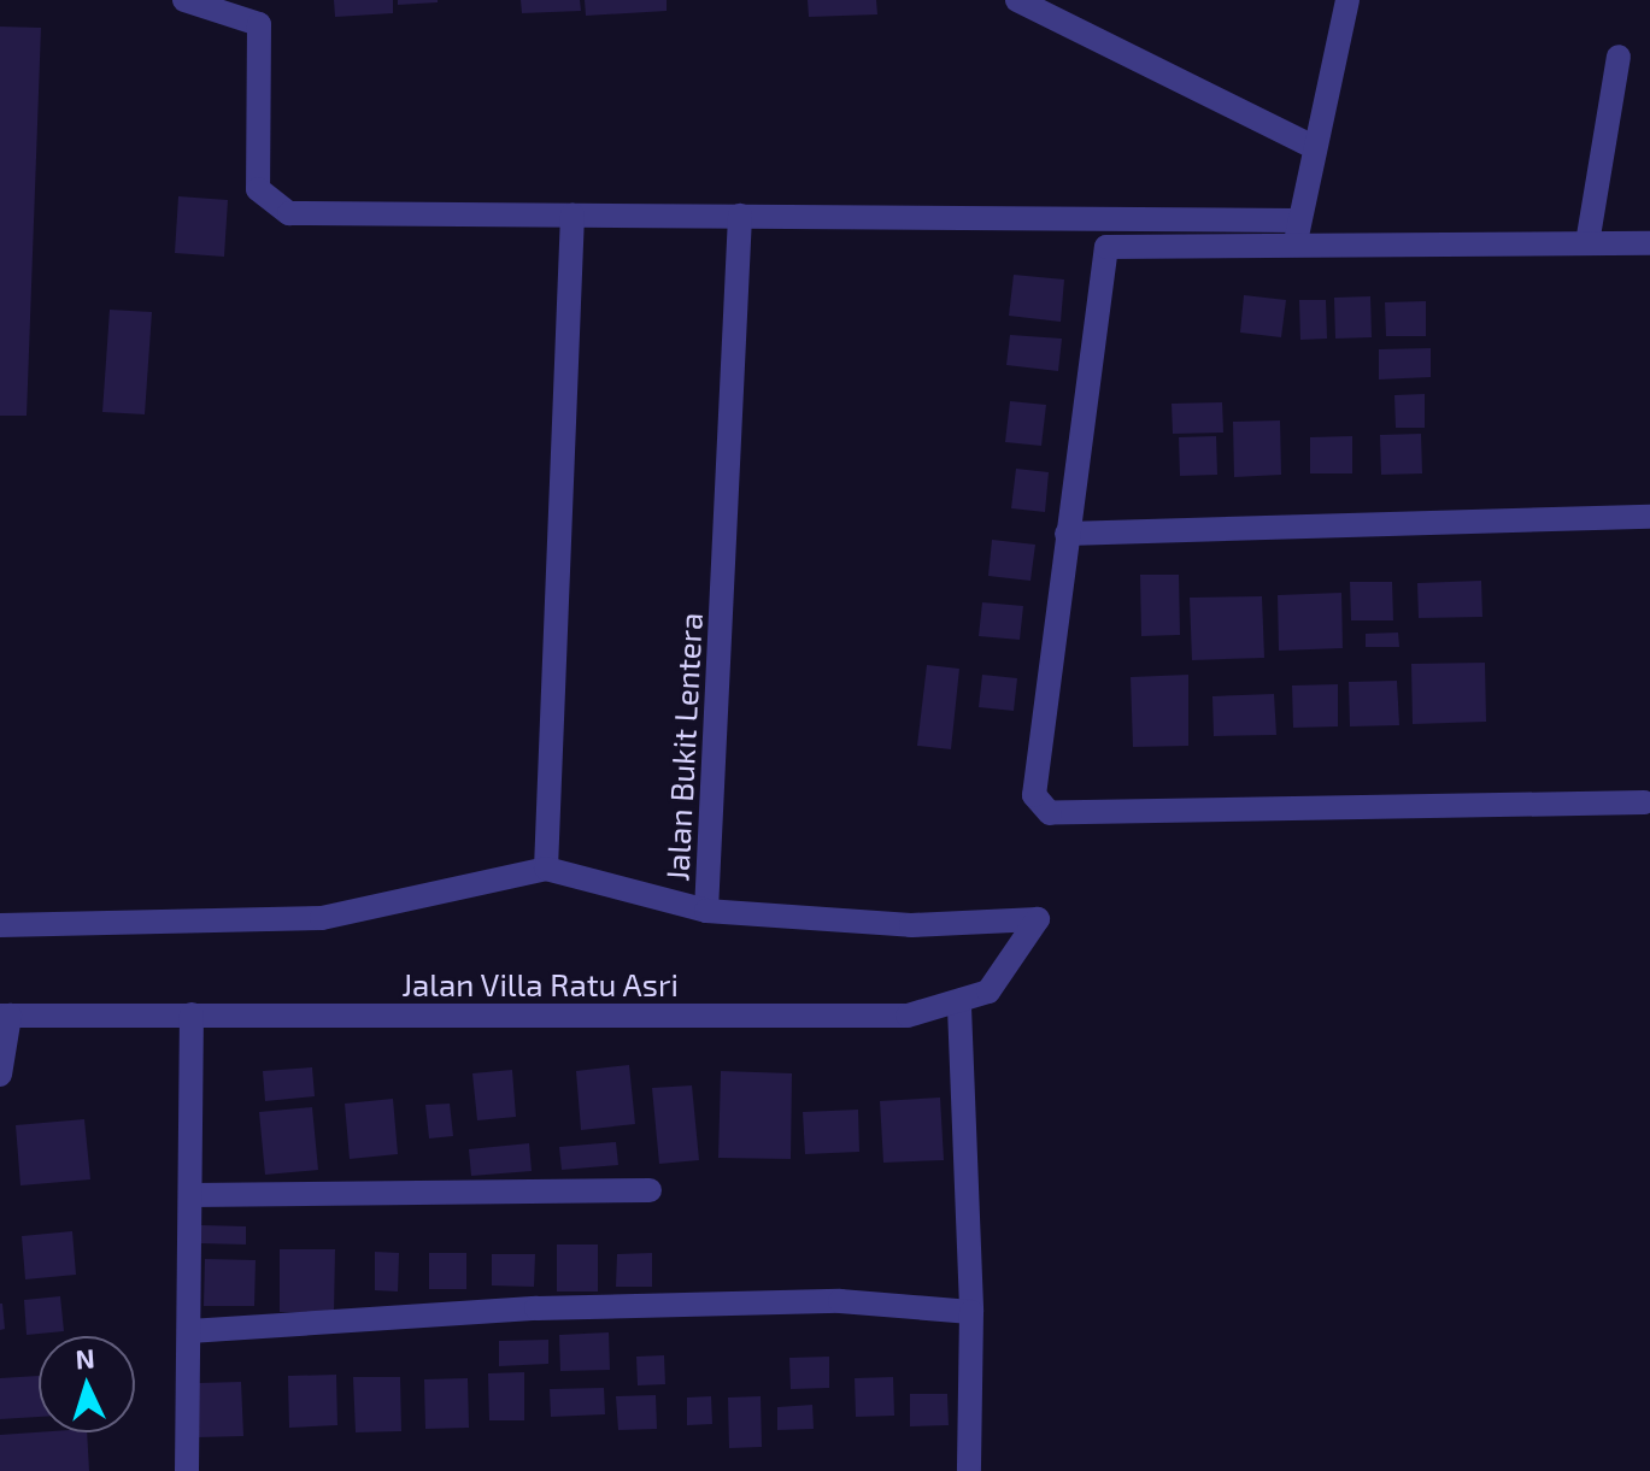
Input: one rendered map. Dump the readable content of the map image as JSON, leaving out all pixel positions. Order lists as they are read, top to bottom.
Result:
{
  "streets": {
    "street": ["Jalan Bukit Lentera", "Jalan Villa Ratu Asri"]
  },
  "crossings": [
    ["Jalan Bukit Lentera", "Jalan Villa Ratu Asri"]
  ],
  "north": "top"
}
